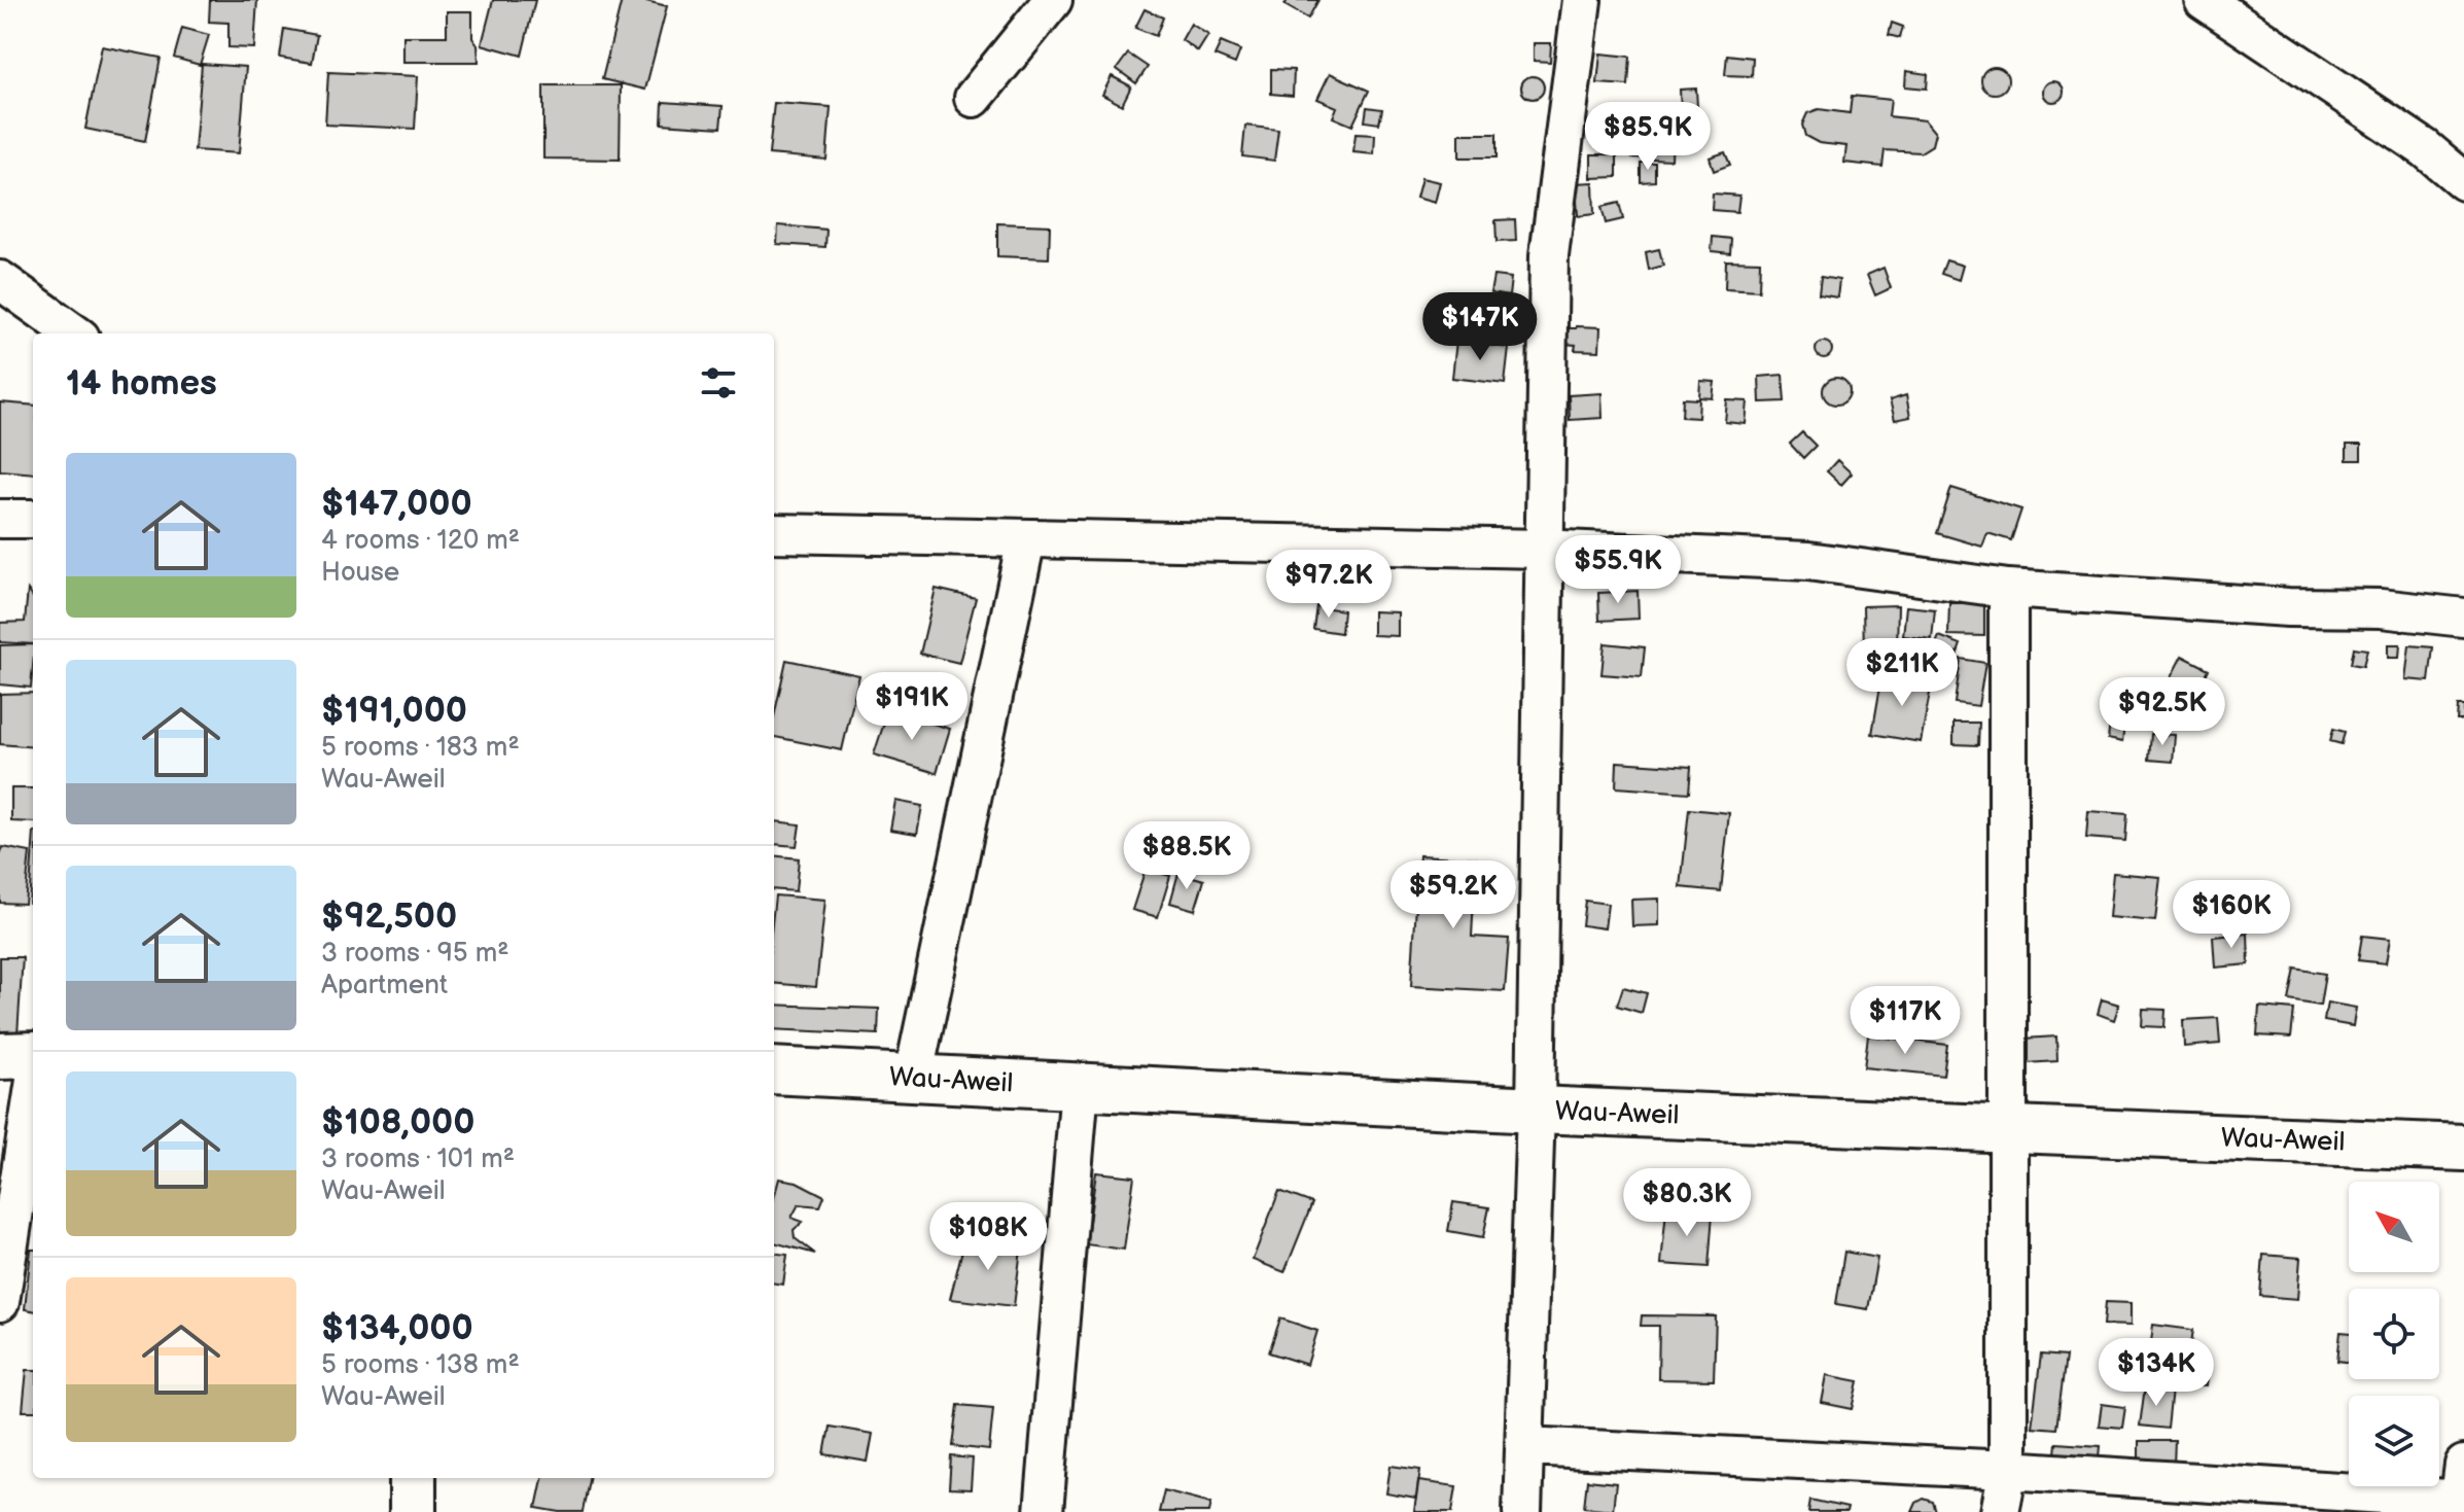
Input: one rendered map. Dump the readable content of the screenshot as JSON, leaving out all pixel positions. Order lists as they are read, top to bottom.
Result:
{
  "streets": {
    "street": ["Wau-Aweil"]
  },
  "north": "top left",
  "page": {
    "price": [
      "$85.9K",
      "$147K",
      "$55.9K",
      "$97.2K",
      "$211K",
      "$191K",
      "$92.5K",
      "$88.5K",
      "$59.2K",
      "$160K",
      "$117K",
      "$80.3K",
      "$108K",
      "$134K"
    ],
    "heading": "14 homes",
    "list": [
      {
        "name": "$147,000",
        "note": "4 rooms · 120 m² · House"
      },
      {
        "name": "$191,000",
        "note": "5 rooms · 183 m² · Wau-Aweil"
      },
      {
        "name": "$92,500",
        "note": "3 rooms · 95 m² · Apartment"
      },
      {
        "name": "$108,000",
        "note": "3 rooms · 101 m² · Wau-Aweil"
      },
      {
        "name": "$134,000",
        "note": "5 rooms · 138 m² · Wau-Aweil"
      }
    ]
  }
}
